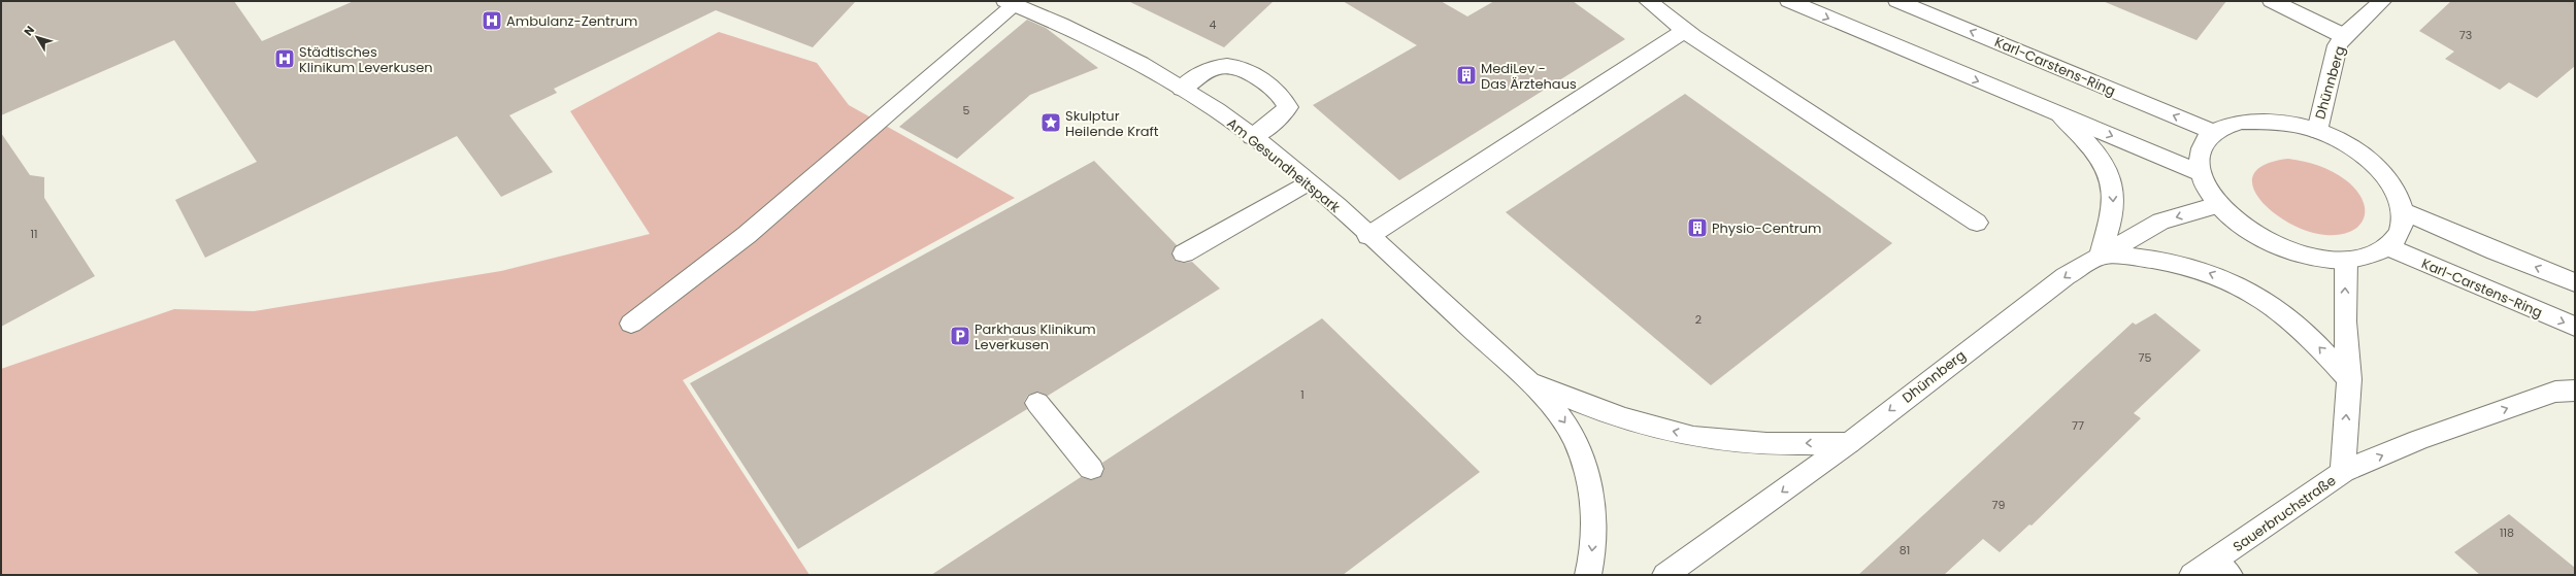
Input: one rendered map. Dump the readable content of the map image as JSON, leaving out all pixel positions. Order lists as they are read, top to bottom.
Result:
{
  "streets": {
    "street": [
      "Karl-Carstens-Ring",
      "Dhünnberg",
      "Am Gesundheitspark",
      "Sauerbruchstraße"
    ]
  },
  "crossings": [
    ["Karl-Carstens-Ring", "Dhünnberg"],
    ["Dhünnberg", "Am Gesundheitspark"],
    ["Dhünnberg", "Sauerbruchstraße"]
  ],
  "one_way": ["Dhünnberg", "Sauerbruchstraße"],
  "places": {
    "hospital": ["Ambulanz-Zentrum", "Städtisches Klinikum Leverkusen"],
    "building": ["MediLev - Das Ärztehaus", "Physio-Centrum"],
    "place": ["Skulptur Heilende Kraft"],
    "parking": ["Parkhaus Klinikum Leverkusen"]
  },
  "house_numbers": [
    "4",
    "73",
    "5",
    "11",
    "2",
    "75",
    "1",
    "77",
    "79",
    "118",
    "81"
  ],
  "north": "top left"
}
